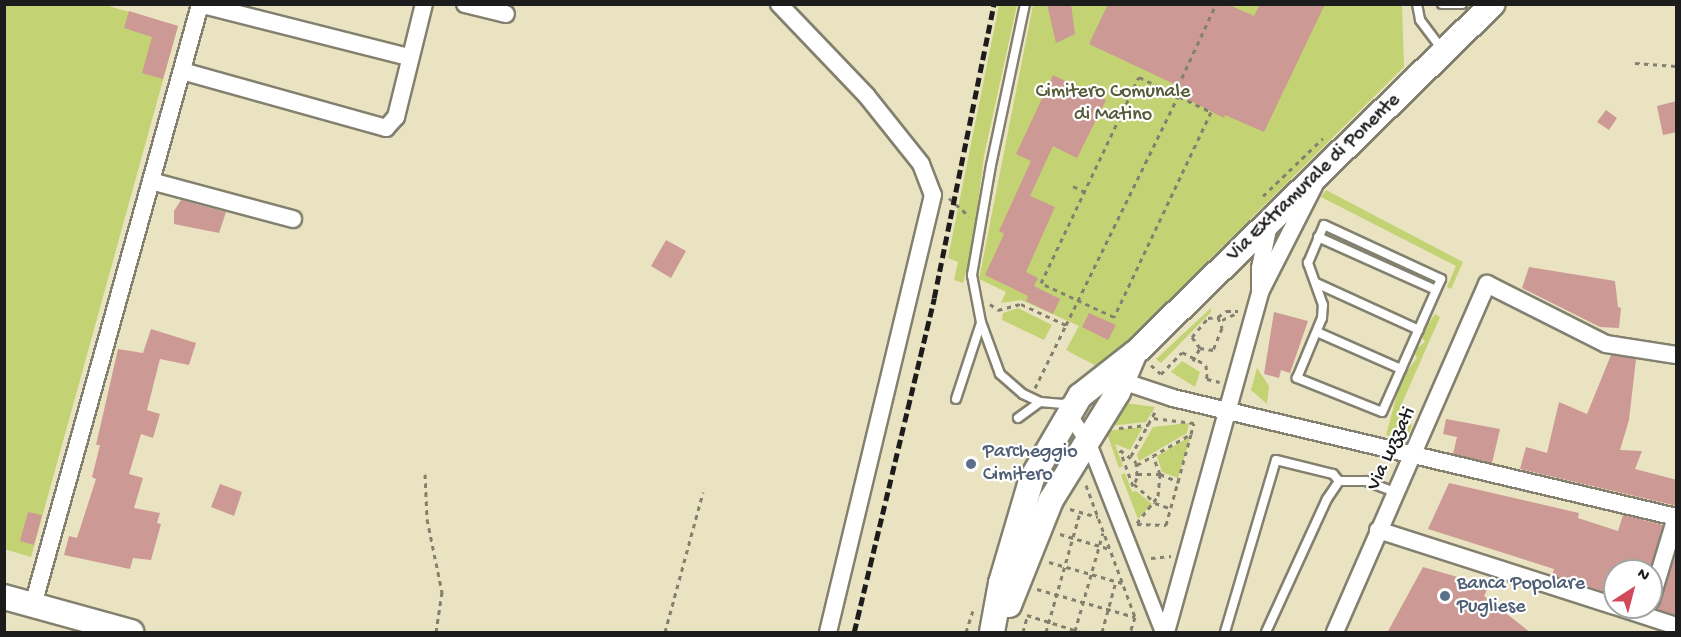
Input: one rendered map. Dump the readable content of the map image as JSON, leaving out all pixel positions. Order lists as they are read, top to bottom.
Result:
{
  "streets": {
    "main road": ["Via Extramurale di Ponente"],
    "street": ["Via Luzzati"]
  },
  "parks": ["Cimitero Comunale di Matino"],
  "places": ["Parcheggio Cimitero", "Banca Popolare Pugliese"],
  "north": "top right"
}
